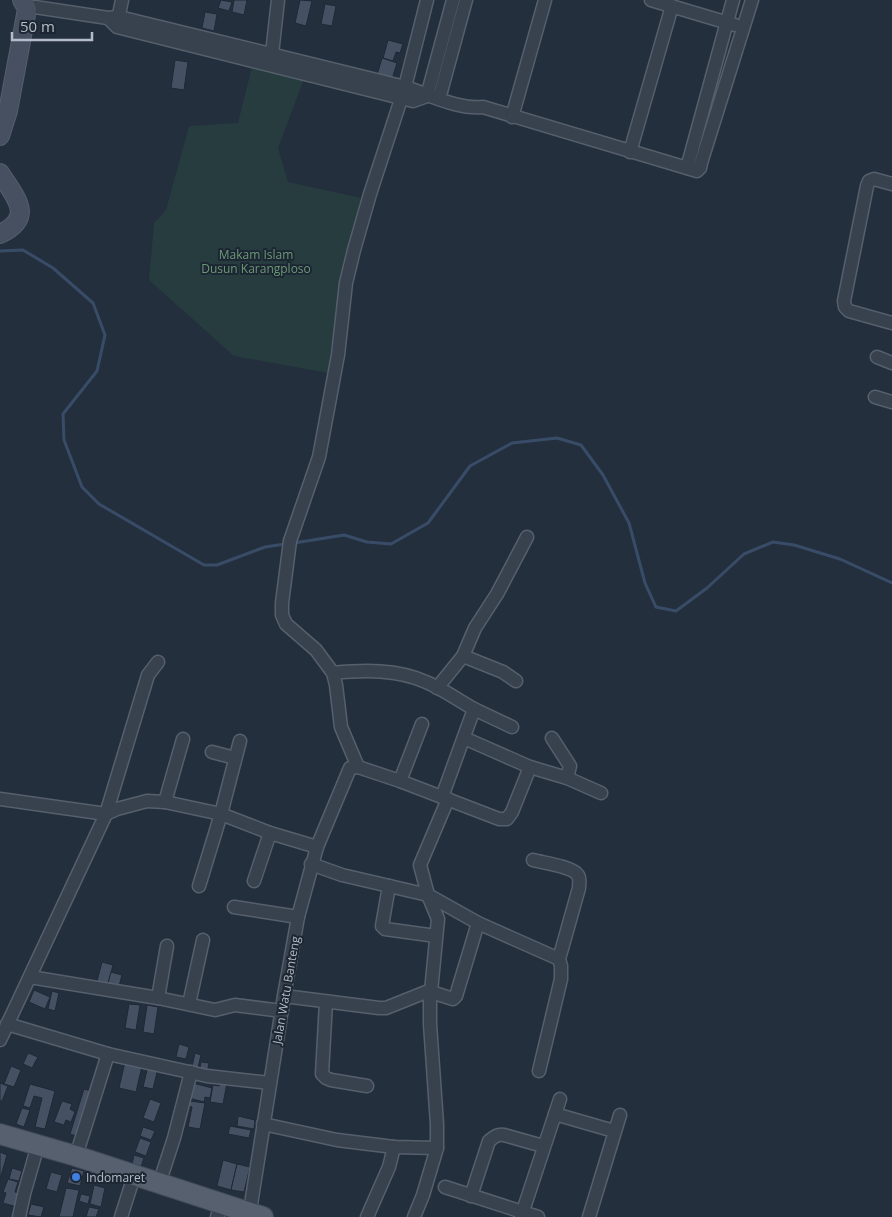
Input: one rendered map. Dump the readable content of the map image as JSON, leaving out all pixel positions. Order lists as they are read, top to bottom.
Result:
{
  "streets": {
    "street": ["Jalan Watu Banteng"]
  },
  "parks": ["Makam Islam Dusun Karangploso"],
  "places": ["Indomaret"],
  "scale_bar": "50 m"
}
